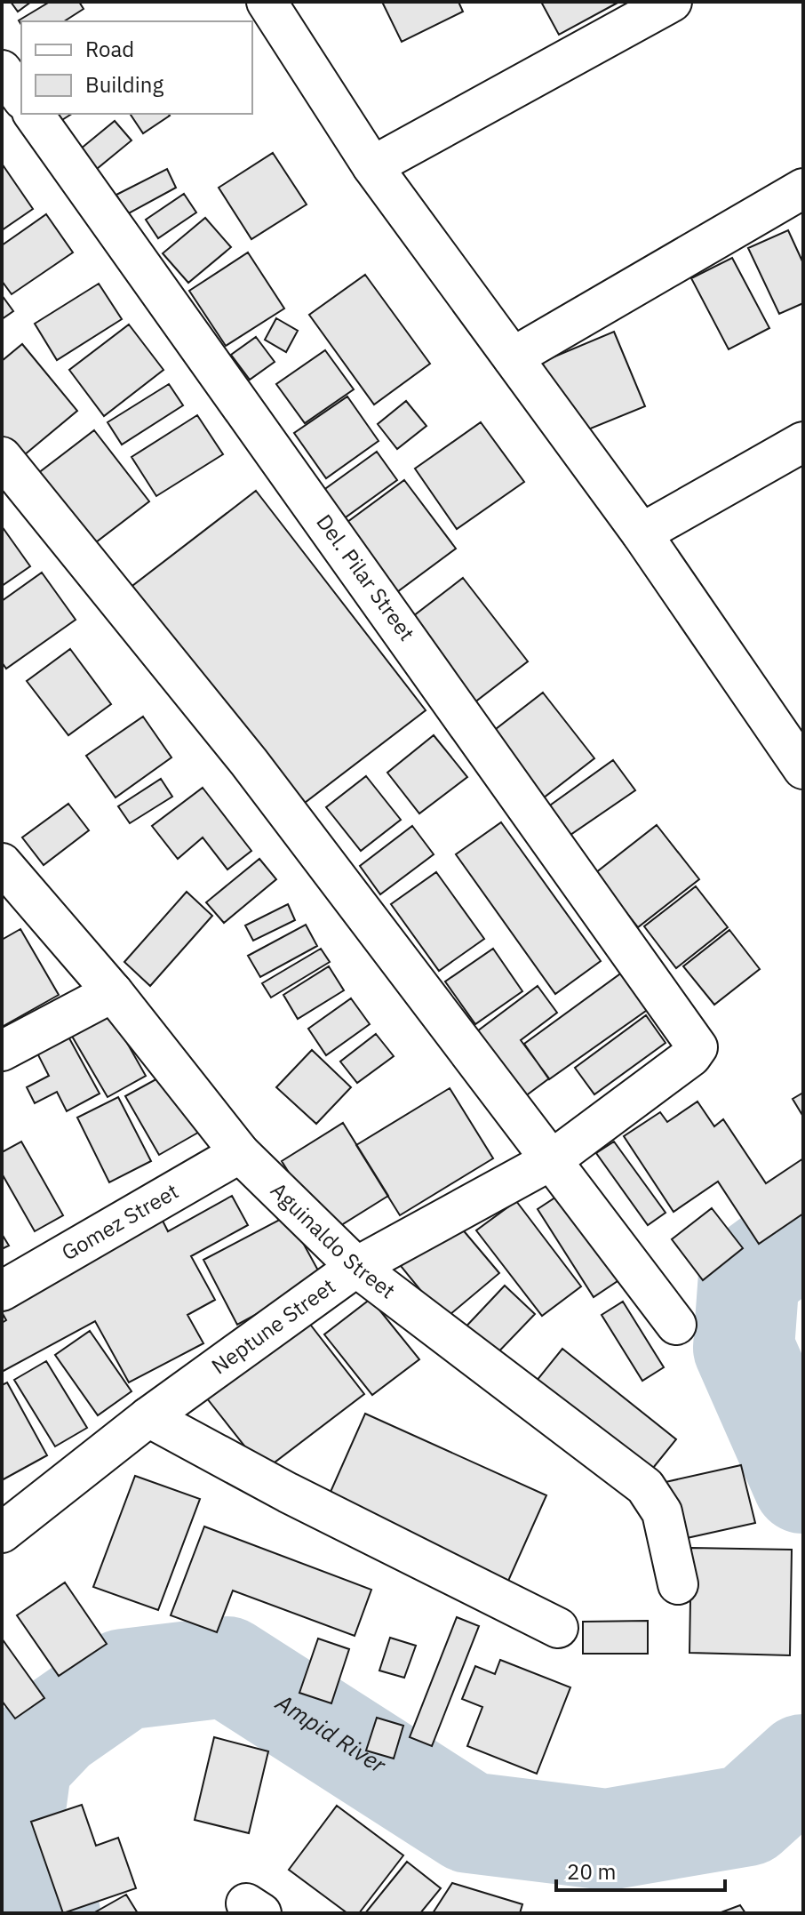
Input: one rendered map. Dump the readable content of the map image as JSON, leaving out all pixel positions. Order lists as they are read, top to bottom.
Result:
{
  "streets": {
    "street": [
      "Del. Pilar Street",
      "Gomez Street",
      "Aguinaldo Street",
      "Neptune Street"
    ]
  },
  "crossings": [
    ["Del. Pilar Street", "Neptune Street"],
    ["Gomez Street", "Aguinaldo Street"],
    ["Aguinaldo Street", "Neptune Street"]
  ],
  "water": ["Ampid River"],
  "legend": ["Road", "Building"],
  "scale_bar": "20 m"
}
